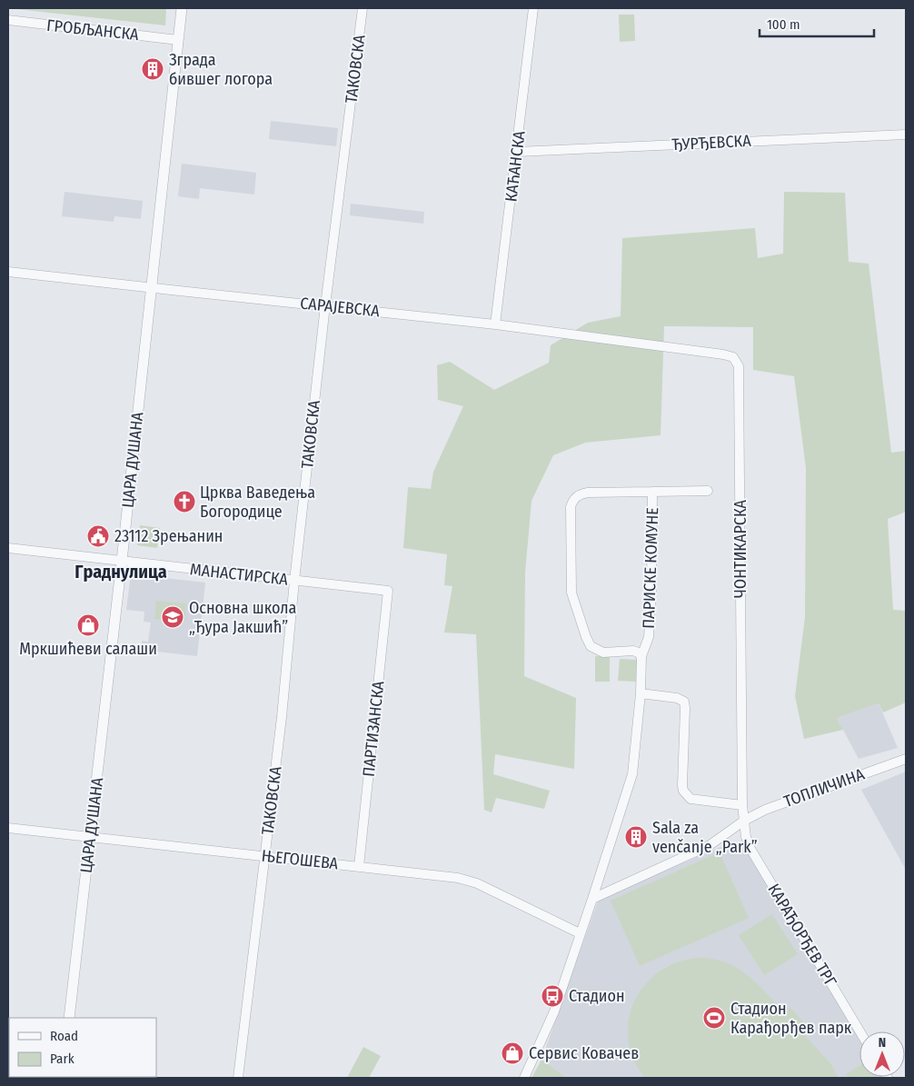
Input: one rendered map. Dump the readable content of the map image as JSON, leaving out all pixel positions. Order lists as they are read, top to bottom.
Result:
{
  "streets": {
    "street": [
      "ГРОБЉАНСКА",
      "ТАКОВСКА",
      "ЂУРЂЕВСКА",
      "КАЋАНСКА",
      "САРАЈЕВСКА",
      "ЦАРА ДУШАНА",
      "ЧОНТИКАРСКА",
      "ПАРИСКЕ КОМУНЕ",
      "МАНАСТИРСКА",
      "ПАРТИЗАНСКА",
      "ТОПЛИЧИНА",
      "ЊЕГОШЕВА",
      "КАРАЂОРЂЕВ ТРГ"
    ]
  },
  "crossings": [
    ["ГРОБЉАНСКА", "ЦАРА ДУШАНА"],
    ["ТАКОВСКА", "САРАЈЕВСКА"],
    ["ТАКОВСКА", "МАНАСТИРСКА"],
    ["ТАКОВСКА", "ЊЕГОШЕВА"],
    ["ЂУРЂЕВСКА", "КАЋАНСКА"],
    ["КАЋАНСКА", "САРАЈЕВСКА"],
    ["САРАЈЕВСКА", "ЦАРА ДУШАНА"],
    ["САРАЈЕВСКА", "ЧОНТИКАРСКА"],
    ["ЦАРА ДУШАНА", "МАНАСТИРСКА"],
    ["ЦАРА ДУШАНА", "ЊЕГОШЕВА"],
    ["ЧОНТИКАРСКА", "КАРАЂОРЂЕВ ТРГ"],
    ["МАНАСТИРСКА", "ПАРТИЗАНСКА"],
    ["ПАРТИЗАНСКА", "ЊЕГОШЕВА"],
    ["ТОПЛИЧИНА", "КАРАЂОРЂЕВ ТРГ"]
  ],
  "districts": ["Граднулица"],
  "places": {
    "building": ["Зграда бившег логора", "Sala za venčanje „Park”"],
    "church": ["Црква Ваведења Богородице"],
    "public building": ["23112 Зрењанин"],
    "school or university": ["Основна школа „Ђура Јакшић”"],
    "shop": ["Мркшићеви салаши", "Сервис Ковачев"],
    "bus stop": ["Стадион"],
    "sports": ["Стадион Карађорђев парк"]
  },
  "legend": ["Road", "Park"],
  "scale_bar": "100 m",
  "north": "top"
}
